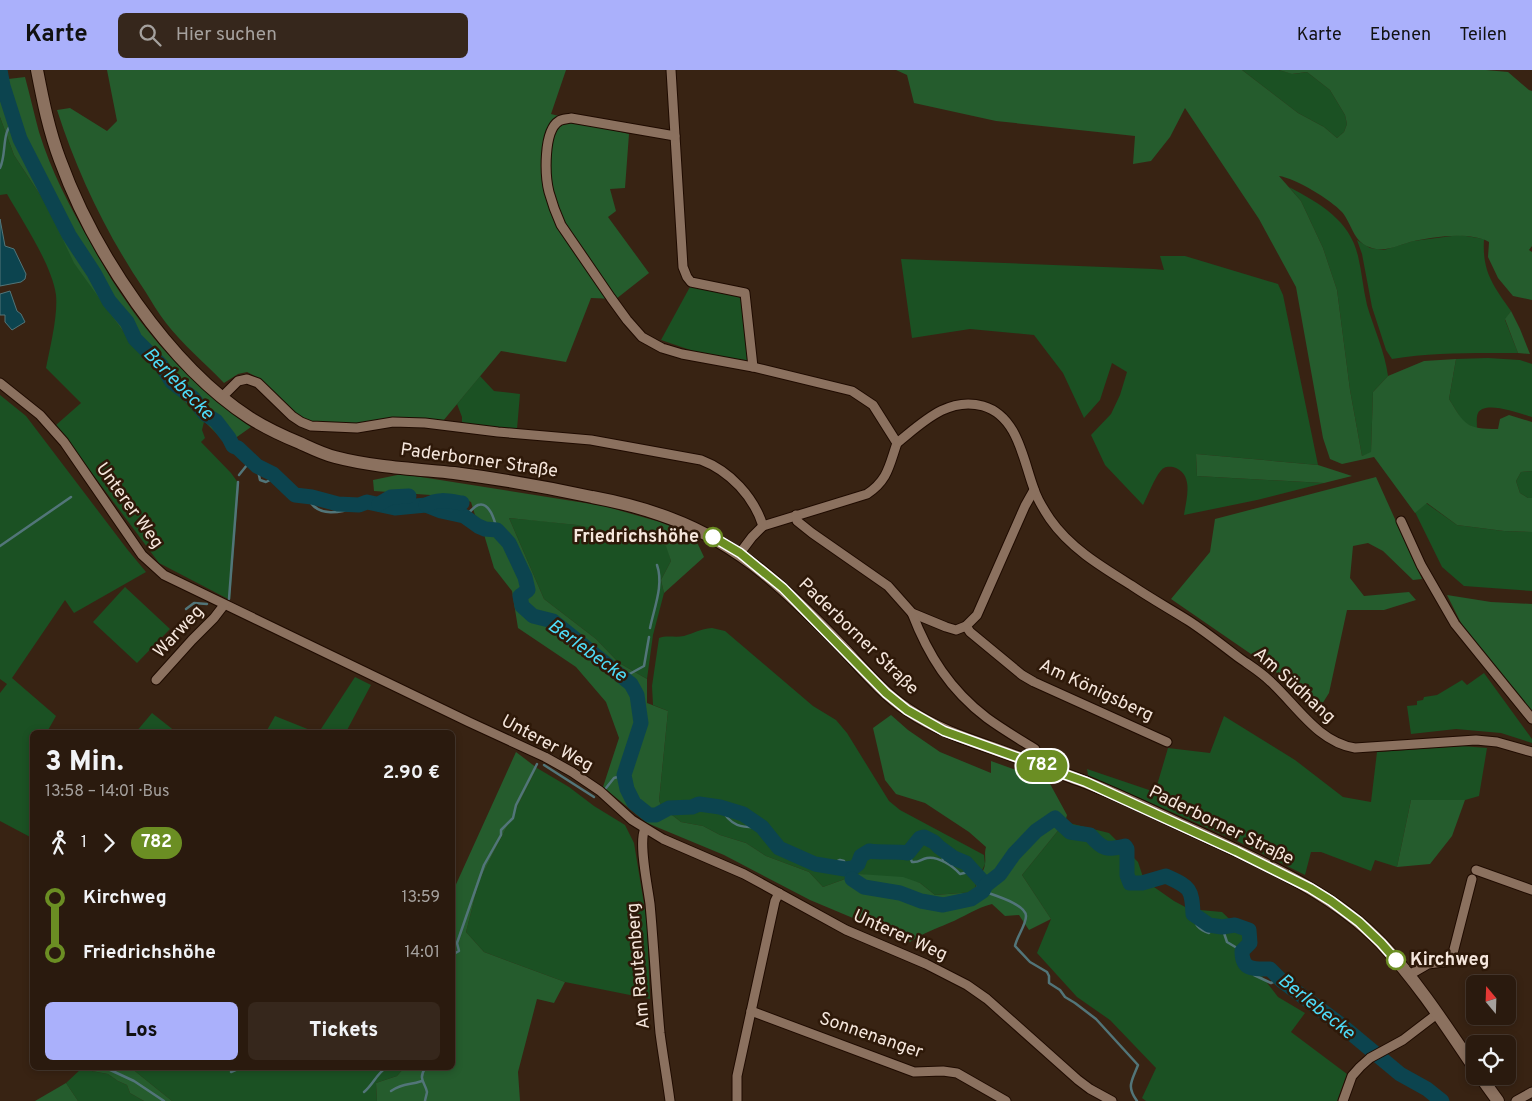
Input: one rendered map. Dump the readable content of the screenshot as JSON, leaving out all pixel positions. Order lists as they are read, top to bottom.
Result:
{
  "streets": {
    "main road": ["Paderborner Straße"],
    "street": [
      "Unterer Weg",
      "Warweg",
      "Am Südhang",
      "Am Königsberg",
      "Am Rautenberg",
      "Sonnenanger"
    ]
  },
  "crossings": [
    ["Unterer Weg", "Warweg"],
    ["Unterer Weg", "Am Rautenberg"]
  ],
  "water": ["Berlebecke"],
  "places": ["Friedrichshöhe", "Kirchweg"],
  "lines": ["bus line 782"],
  "north": "top",
  "page": {
    "header": "Karte",
    "search": "Hier suchen",
    "nav": ["Karte", "Ebenen", "Teilen"],
    "on_map": "782",
    "heading": ["3 Min.", "13:58 – 14:01 · Bus", "2.90 €"],
    "legs": ["1", "782"],
    "list": [
      {
        "name": "Kirchweg",
        "value": "13:59"
      },
      {
        "name": "Friedrichshöhe",
        "value": "14:01"
      }
    ],
    "buttons": ["Los", "Tickets"]
  }
}
